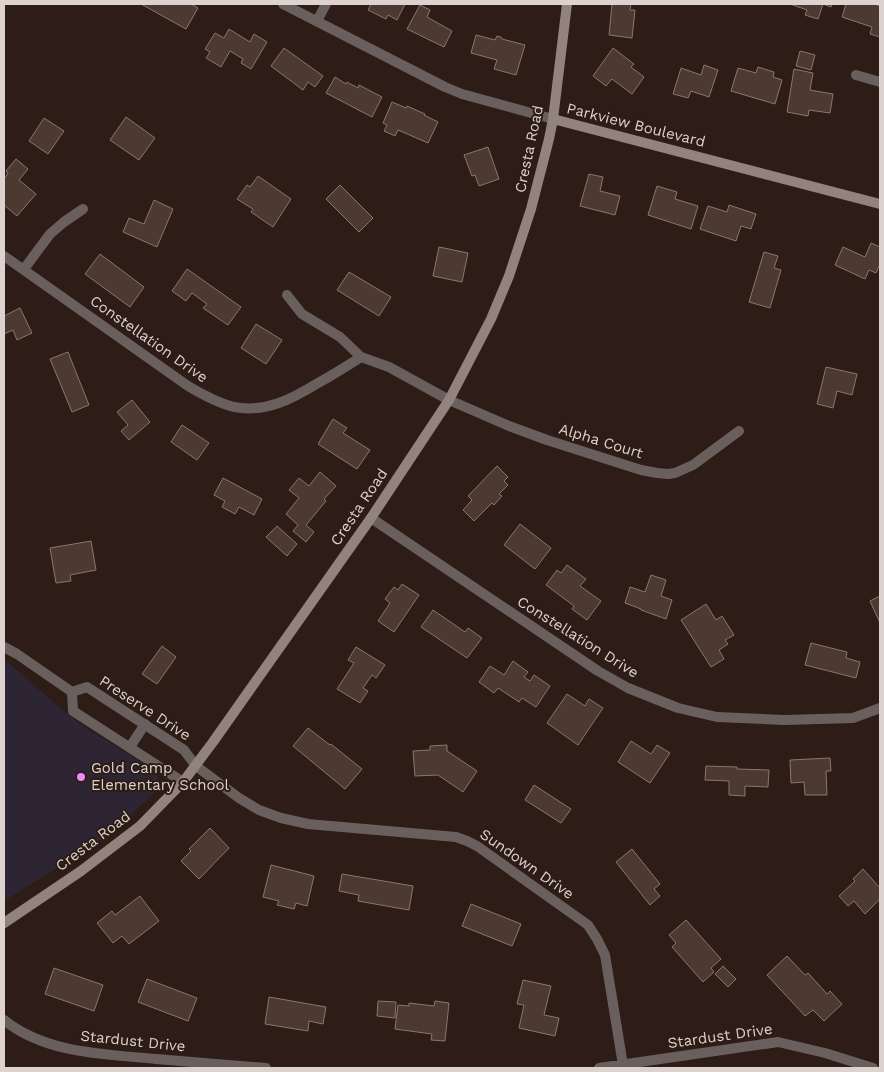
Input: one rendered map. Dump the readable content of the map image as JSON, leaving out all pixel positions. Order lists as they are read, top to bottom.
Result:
{
  "streets": {
    "main road": ["Parkview Boulevard", "Cresta Road"],
    "street": [
      "Constellation Drive",
      "Alpha Court",
      "Preserve Drive",
      "Sundown Drive",
      "Stardust Drive"
    ]
  },
  "crossings": [
    ["Parkview Boulevard", "Cresta Road"],
    ["Cresta Road", "Constellation Drive"],
    ["Cresta Road", "Alpha Court"],
    ["Cresta Road", "Preserve Drive"],
    ["Cresta Road", "Sundown Drive"],
    ["Preserve Drive", "Sundown Drive"],
    ["Sundown Drive", "Stardust Drive"]
  ],
  "places": ["Gold Camp Elementary School"]
}
